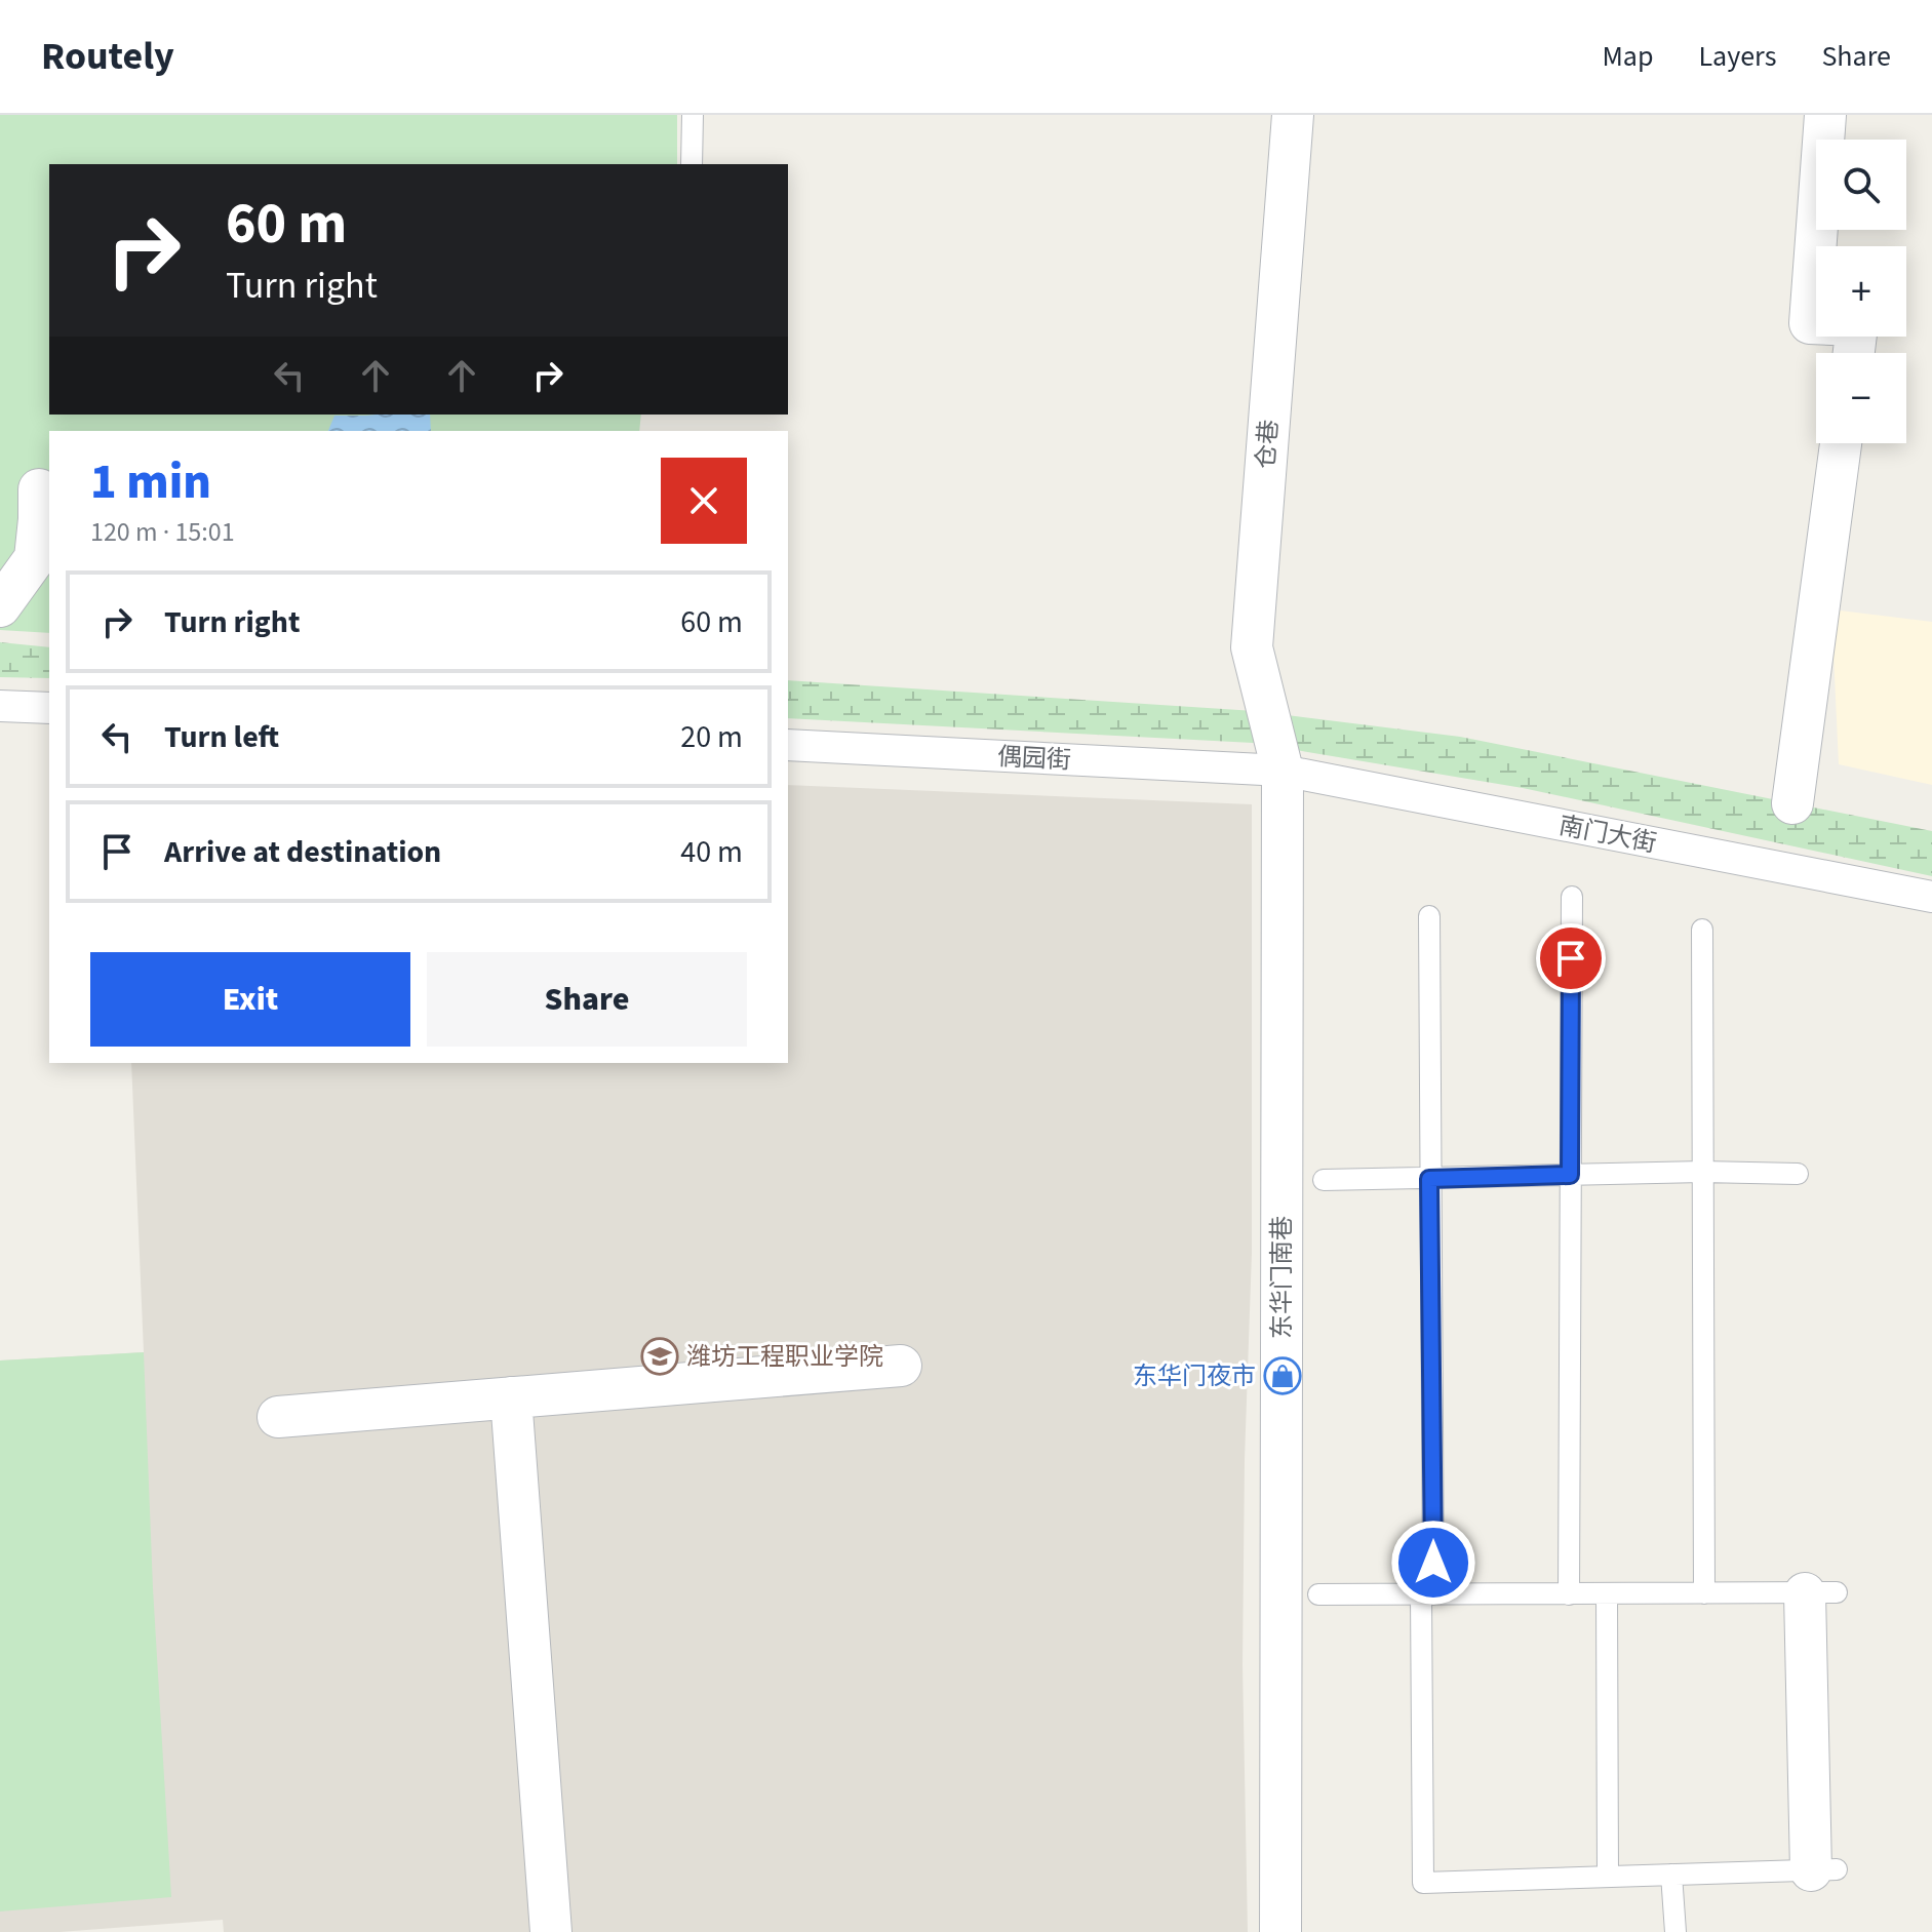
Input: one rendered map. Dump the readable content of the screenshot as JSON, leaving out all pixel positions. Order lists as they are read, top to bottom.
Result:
{
  "streets": {
    "street": [
      "仓巷",
      "偶园街",
      "南门大街",
      "东华门南巷"
    ]
  },
  "crossings": [
    ["仓巷", "偶园街"],
    ["仓巷", "南门大街"],
    ["仓巷", "东华门南巷"],
    ["偶园街", "南门大街"],
    ["偶园街", "东华门南巷"],
    ["南门大街", "东华门南巷"]
  ],
  "places": {
    "school or university": ["潍坊工程职业学院"],
    "shop": ["东华门夜市"]
  },
  "page": {
    "header": "Routely",
    "nav": ["Map", "Layers", "Share"],
    "map_buttons": ["+", "−"],
    "turn": ["60 m", "Turn right"],
    "heading": ["1 min", "120 m · 15:01"],
    "list": [
      {
        "name": "Turn right",
        "value": "60 m"
      },
      {
        "name": "Turn left",
        "value": "20 m"
      },
      {
        "name": "Arrive at destination",
        "value": "40 m"
      }
    ],
    "buttons": ["Exit", "Share"]
  }
}
